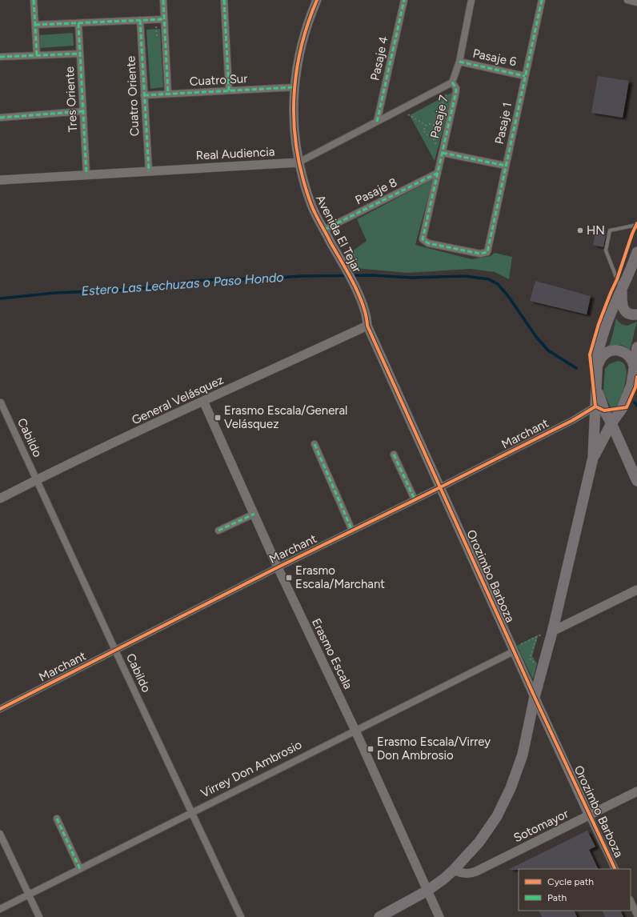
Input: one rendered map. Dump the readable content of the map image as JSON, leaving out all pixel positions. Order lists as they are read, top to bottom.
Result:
{
  "streets": {
    "street": [
      "Pasaje 6",
      "Pasaje 4",
      "Cuatro Sur",
      "Cuatro Oriente",
      "Tres Oriente",
      "Pasaje 7",
      "Pasaje 1",
      "Real Audiencia",
      "Pasaje 8",
      "Avenida El Tejar",
      "General Velásquez",
      "Marchant",
      "Cabildo",
      "Orozimbo Barboza",
      "Erasmo Escala",
      "Virrey Don Ambrosio",
      "Sotomayor"
    ]
  },
  "crossings": [
    ["Pasaje 6", "Pasaje 7"],
    ["Pasaje 6", "Pasaje 1"],
    ["Pasaje 4", "Real Audiencia"],
    ["Cuatro Sur", "Cuatro Oriente"],
    ["Cuatro Sur", "Avenida El Tejar"],
    ["Cuatro Oriente", "Real Audiencia"],
    ["Tres Oriente", "Real Audiencia"],
    ["Pasaje 7", "Pasaje 1"],
    ["Pasaje 7", "Real Audiencia"],
    ["Pasaje 7", "Pasaje 8"],
    ["Real Audiencia", "Avenida El Tejar"],
    ["Pasaje 8", "Avenida El Tejar"],
    ["Avenida El Tejar", "Orozimbo Barboza"],
    ["General Velásquez", "Cabildo"],
    ["General Velásquez", "Orozimbo Barboza"],
    ["General Velásquez", "Erasmo Escala"],
    ["Marchant", "Cabildo"],
    ["Marchant", "Orozimbo Barboza"],
    ["Marchant", "Erasmo Escala"],
    ["Cabildo", "Virrey Don Ambrosio"],
    ["Orozimbo Barboza", "Virrey Don Ambrosio"],
    ["Orozimbo Barboza", "Sotomayor"],
    ["Erasmo Escala", "Virrey Don Ambrosio"]
  ],
  "water": ["Estero Las Lechuzas o Paso Hondo"],
  "places": {
    "other": ["HN"],
    "transit": ["Erasmo Escala/General Velásquez", "Erasmo Escala/Marchant", "Erasmo Escala/Virrey Don Ambrosio"]
  },
  "legend": ["Cycle path", "Path"]
}
